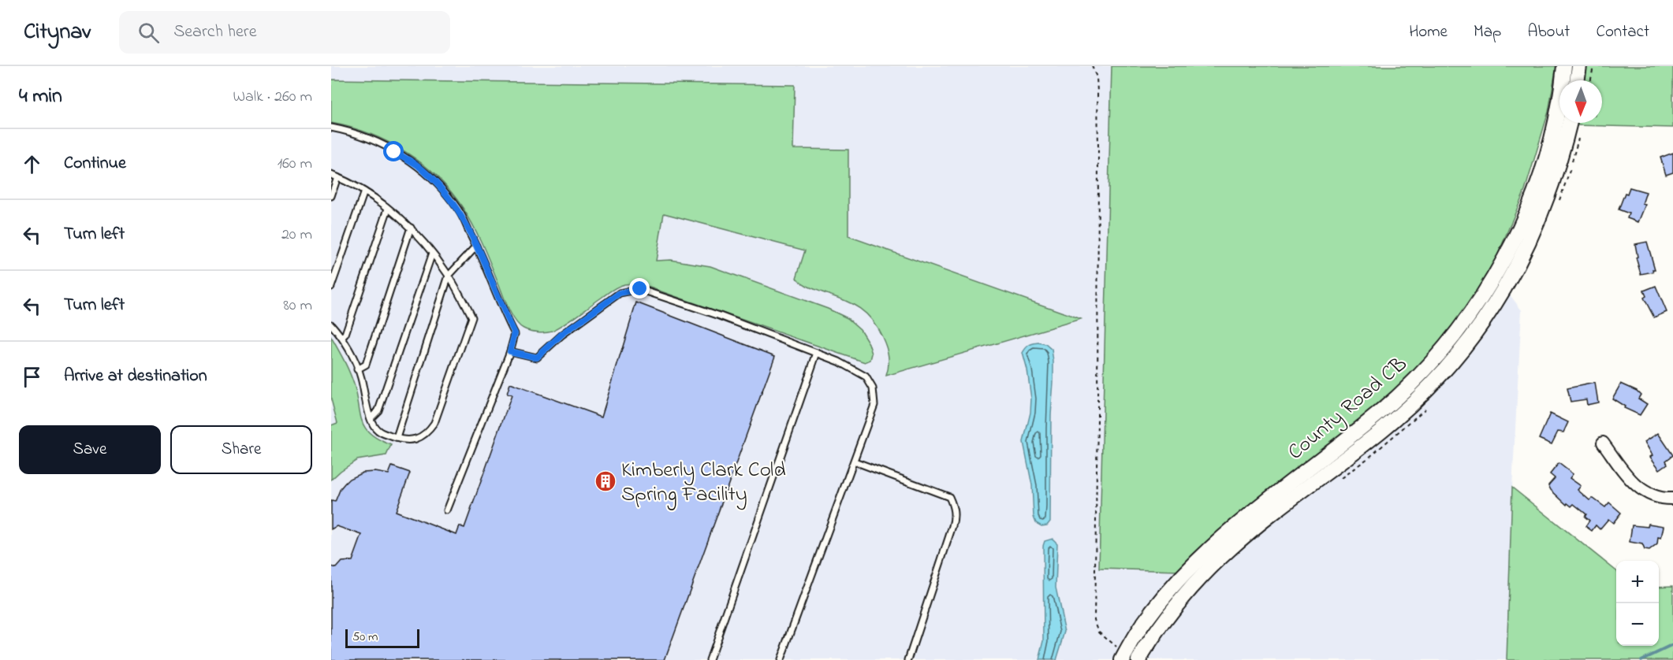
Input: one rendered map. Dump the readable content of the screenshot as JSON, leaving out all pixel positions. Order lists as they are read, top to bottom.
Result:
{
  "streets": {
    "main road": ["County Road CB"]
  },
  "places": {
    "building": ["Kimberly Clark Cold Spring Facility"]
  },
  "scale_bar": "50 m",
  "north": "bottom",
  "page": {
    "header": "Citynav",
    "search": "Search here",
    "nav": [
      "Home",
      "Map",
      "About",
      "Contact"
    ],
    "heading": ["4 min", "Walk · 260 m"],
    "list": [
      ["Continue", "160 m"],
      ["Turn left", "20 m"],
      ["Turn left", "80 m"],
      "Arrive at destination"
    ],
    "buttons": ["Save", "Share"],
    "map_buttons": ["+", "−"],
    "scale": "50 m"
  }
}
